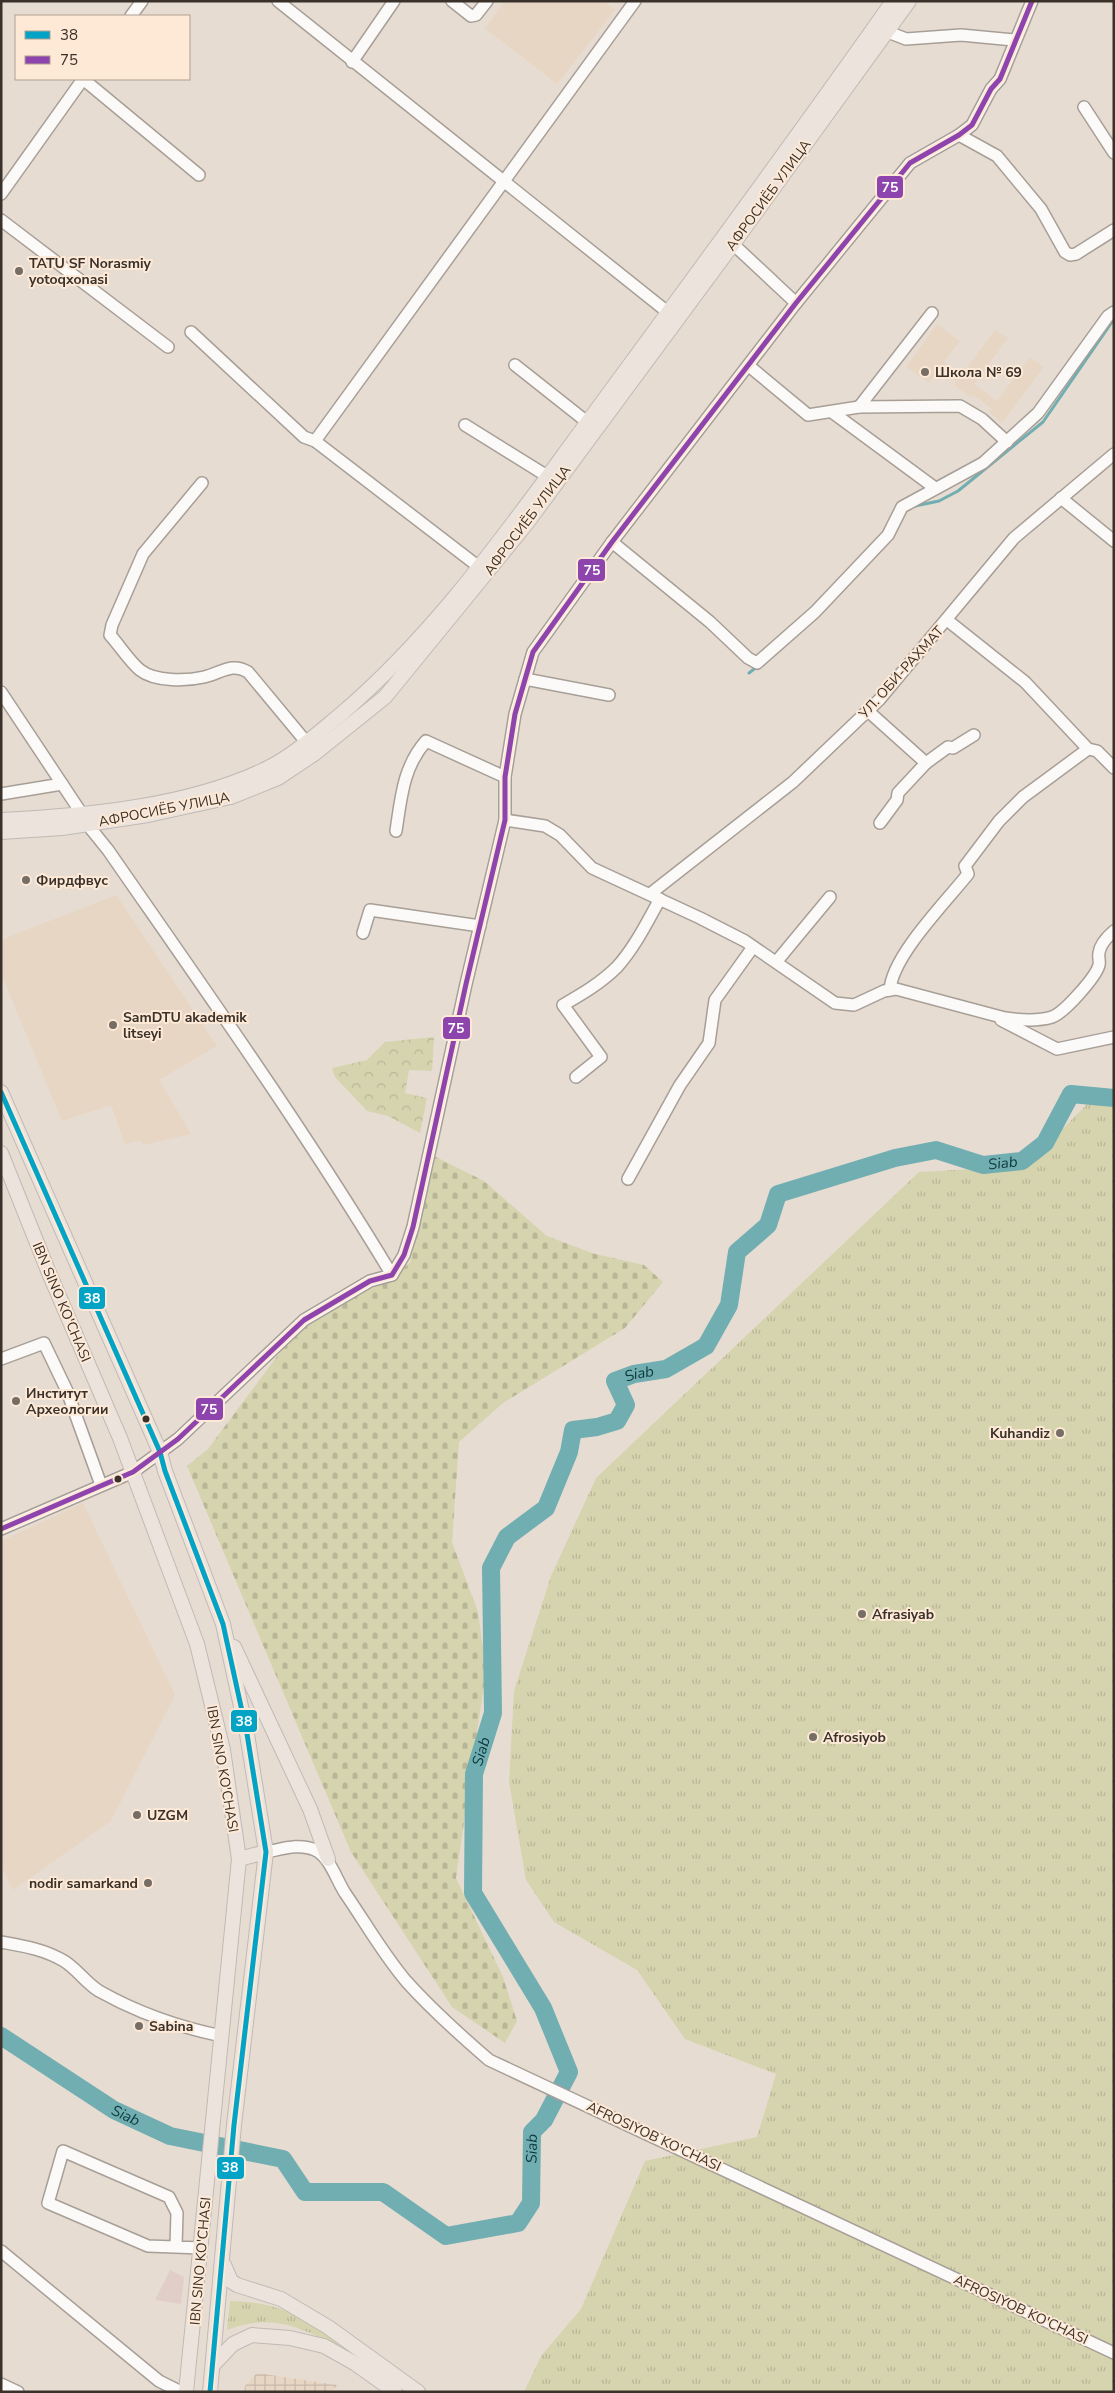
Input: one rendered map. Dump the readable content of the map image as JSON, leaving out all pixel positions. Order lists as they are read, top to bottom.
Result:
{
  "streets": {
    "main road": ["АФРОСИЁБ УЛИЦА", "IBN SINO KO'CHASI"],
    "street": ["УЛ. ОБИ-РАХМАТ", "AFROSIYOB KO'CHASI"]
  },
  "water": ["Siab"],
  "places": [
    "TATU SF Norasmiy yotoqxonasi",
    "Школа № 69",
    "Фирдфвус",
    "SamDTU akademik litseyi",
    "Институт Археологии",
    "Kuhandiz",
    "Afrasiyab",
    "Afrosiyob",
    "UZGM",
    "nodir samarkand",
    "Sabina"
  ],
  "lines": ["transit line 75", "transit line 38"],
  "legend": ["38", "75"]
}
